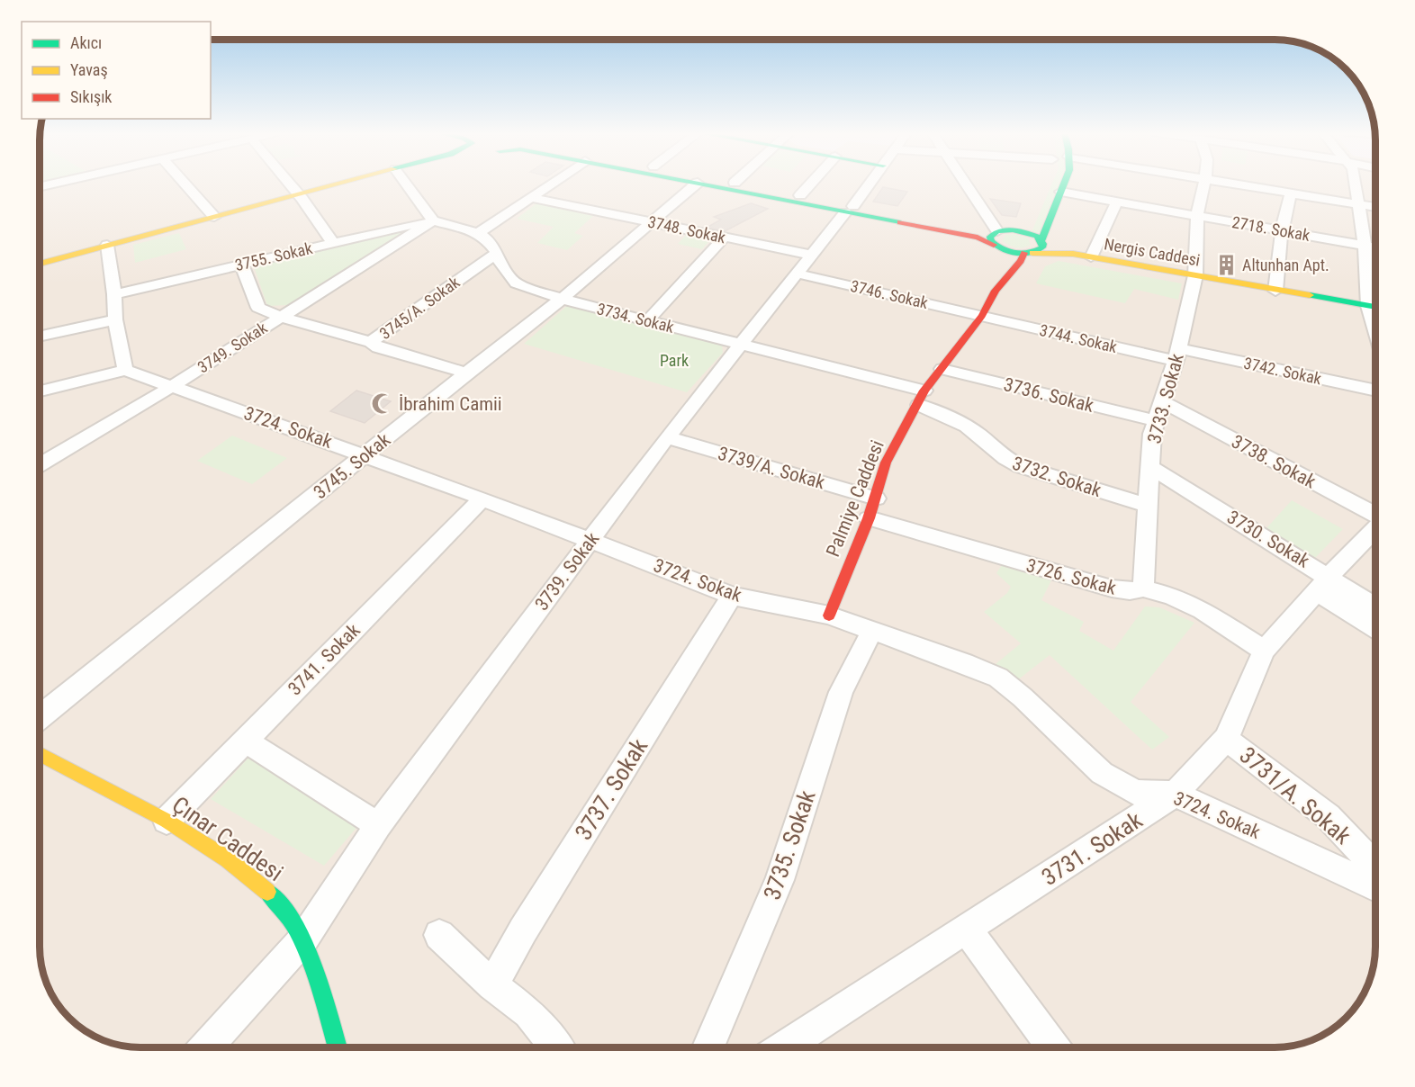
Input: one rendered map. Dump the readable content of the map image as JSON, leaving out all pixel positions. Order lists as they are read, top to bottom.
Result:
{
  "streets": {
    "main road": ["Nergis Caddesi", "Palmiye Caddesi", "Çınar Caddesi"],
    "street": [
      "2718. Sokak",
      "3748. Sokak",
      "3755. Sokak",
      "3746. Sokak",
      "3745/A. Sokak",
      "3734. Sokak",
      "3744. Sokak",
      "3749. Sokak",
      "3742. Sokak",
      "3736. Sokak",
      "3733. Sokak",
      "3724. Sokak",
      "3738. Sokak",
      "3745. Sokak",
      "3739/A. Sokak",
      "3732. Sokak",
      "3730. Sokak",
      "3739. Sokak",
      "3726. Sokak",
      "3741. Sokak",
      "3737. Sokak",
      "3731/A. Sokak",
      "3735. Sokak",
      "3731. Sokak"
    ]
  },
  "crossings": [
    ["2718. Sokak", "3733. Sokak"],
    ["3748. Sokak", "3745. Sokak"],
    ["3748. Sokak", "3739. Sokak"],
    ["Nergis Caddesi", "3733. Sokak"],
    ["3755. Sokak", "3749. Sokak"],
    ["3746. Sokak", "3744. Sokak"],
    ["3746. Sokak", "Palmiye Caddesi"],
    ["3746. Sokak", "3739. Sokak"],
    ["3745/A. Sokak", "3734. Sokak"],
    ["3745/A. Sokak", "3745. Sokak"],
    ["3734. Sokak", "3745. Sokak"],
    ["3734. Sokak", "3732. Sokak"],
    ["3734. Sokak", "Palmiye Caddesi"],
    ["3734. Sokak", "3739. Sokak"],
    ["3744. Sokak", "3742. Sokak"],
    ["3744. Sokak", "3733. Sokak"],
    ["3744. Sokak", "Palmiye Caddesi"],
    ["3749. Sokak", "3724. Sokak"],
    ["3742. Sokak", "3733. Sokak"],
    ["3736. Sokak", "3733. Sokak"],
    ["3736. Sokak", "Palmiye Caddesi"],
    ["3733. Sokak", "3738. Sokak"],
    ["3733. Sokak", "3732. Sokak"],
    ["3733. Sokak", "3730. Sokak"],
    ["3733. Sokak", "3726. Sokak"],
    ["3724. Sokak", "3745. Sokak"],
    ["3724. Sokak", "Palmiye Caddesi"],
    ["3724. Sokak", "3739. Sokak"],
    ["3724. Sokak", "3741. Sokak"],
    ["3724. Sokak", "3737. Sokak"],
    ["3724. Sokak", "3735. Sokak"],
    ["3724. Sokak", "3731. Sokak"],
    ["3739/A. Sokak", "Palmiye Caddesi"],
    ["3739/A. Sokak", "3739. Sokak"],
    ["3732. Sokak", "Palmiye Caddesi"],
    ["Palmiye Caddesi", "3726. Sokak"],
    ["3730. Sokak", "3731. Sokak"],
    ["3739. Sokak", "Çınar Caddesi"],
    ["3726. Sokak", "3731. Sokak"],
    ["3741. Sokak", "Çınar Caddesi"],
    ["3731/A. Sokak", "3731. Sokak"]
  ],
  "parks": ["Park"],
  "places": {
    "building": ["Altunhan Apt."],
    "mosque": ["İbrahim Camii"]
  },
  "legend": ["Akıcı", "Yavaş", "Sıkışık"]
}
